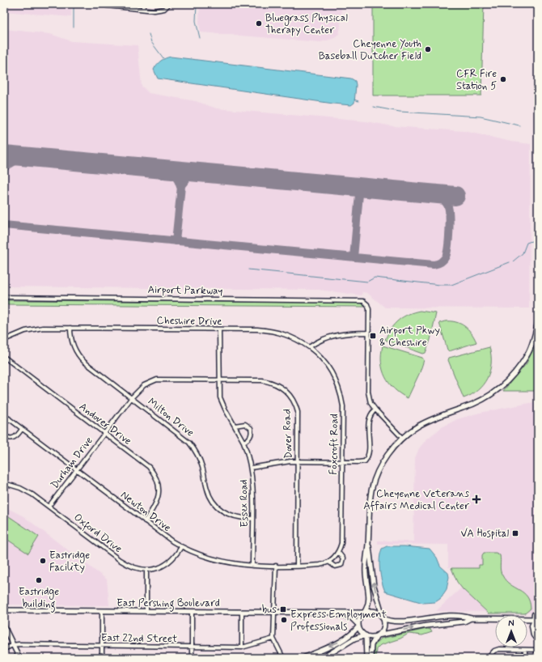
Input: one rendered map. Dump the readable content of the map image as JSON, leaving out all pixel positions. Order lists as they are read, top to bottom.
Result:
{
  "streets": {
    "main road": ["East Pershing Boulevard"],
    "street": [
      "Airport Parkway",
      "Cheshire Drive",
      "Milton Drive",
      "Andover Drive",
      "Dover Road",
      "Foxcroft Road",
      "Durham Drive",
      "Essex Road",
      "Newton Drive",
      "Oxford Drive",
      "East 22nd Street"
    ]
  },
  "crossings": [
    ["Cheshire Drive", "Milton Drive"],
    ["Cheshire Drive", "Foxcroft Road"],
    ["Cheshire Drive", "Essex Road"],
    ["Milton Drive", "Dover Road"],
    ["Milton Drive", "Durham Drive"],
    ["Milton Drive", "Essex Road"],
    ["Andover Drive", "Durham Drive"],
    ["Andover Drive", "Newton Drive"],
    ["Dover Road", "Foxcroft Road"],
    ["Dover Road", "Durham Drive"],
    ["Dover Road", "Essex Road"],
    ["Foxcroft Road", "Newton Drive"],
    ["Durham Drive", "Newton Drive"],
    ["Durham Drive", "Oxford Drive"],
    ["Essex Road", "Newton Drive"],
    ["Newton Drive", "Oxford Drive"]
  ],
  "places": {
    "other": [
      "Bluegrass Physical Therapy Center",
      "Cheyenne Youth Baseball Dutcher Field",
      "CFR Fire Station 5",
      "Eastridge Facility",
      "Eastridge building",
      "Express Employment Professionals"
    ],
    "transit": ["Airport Pkwy & Cheshire", "VA Hospital", "bus"],
    "health": ["Cheyenne Veterans Affairs Medical Center"]
  },
  "north": "top"
}
